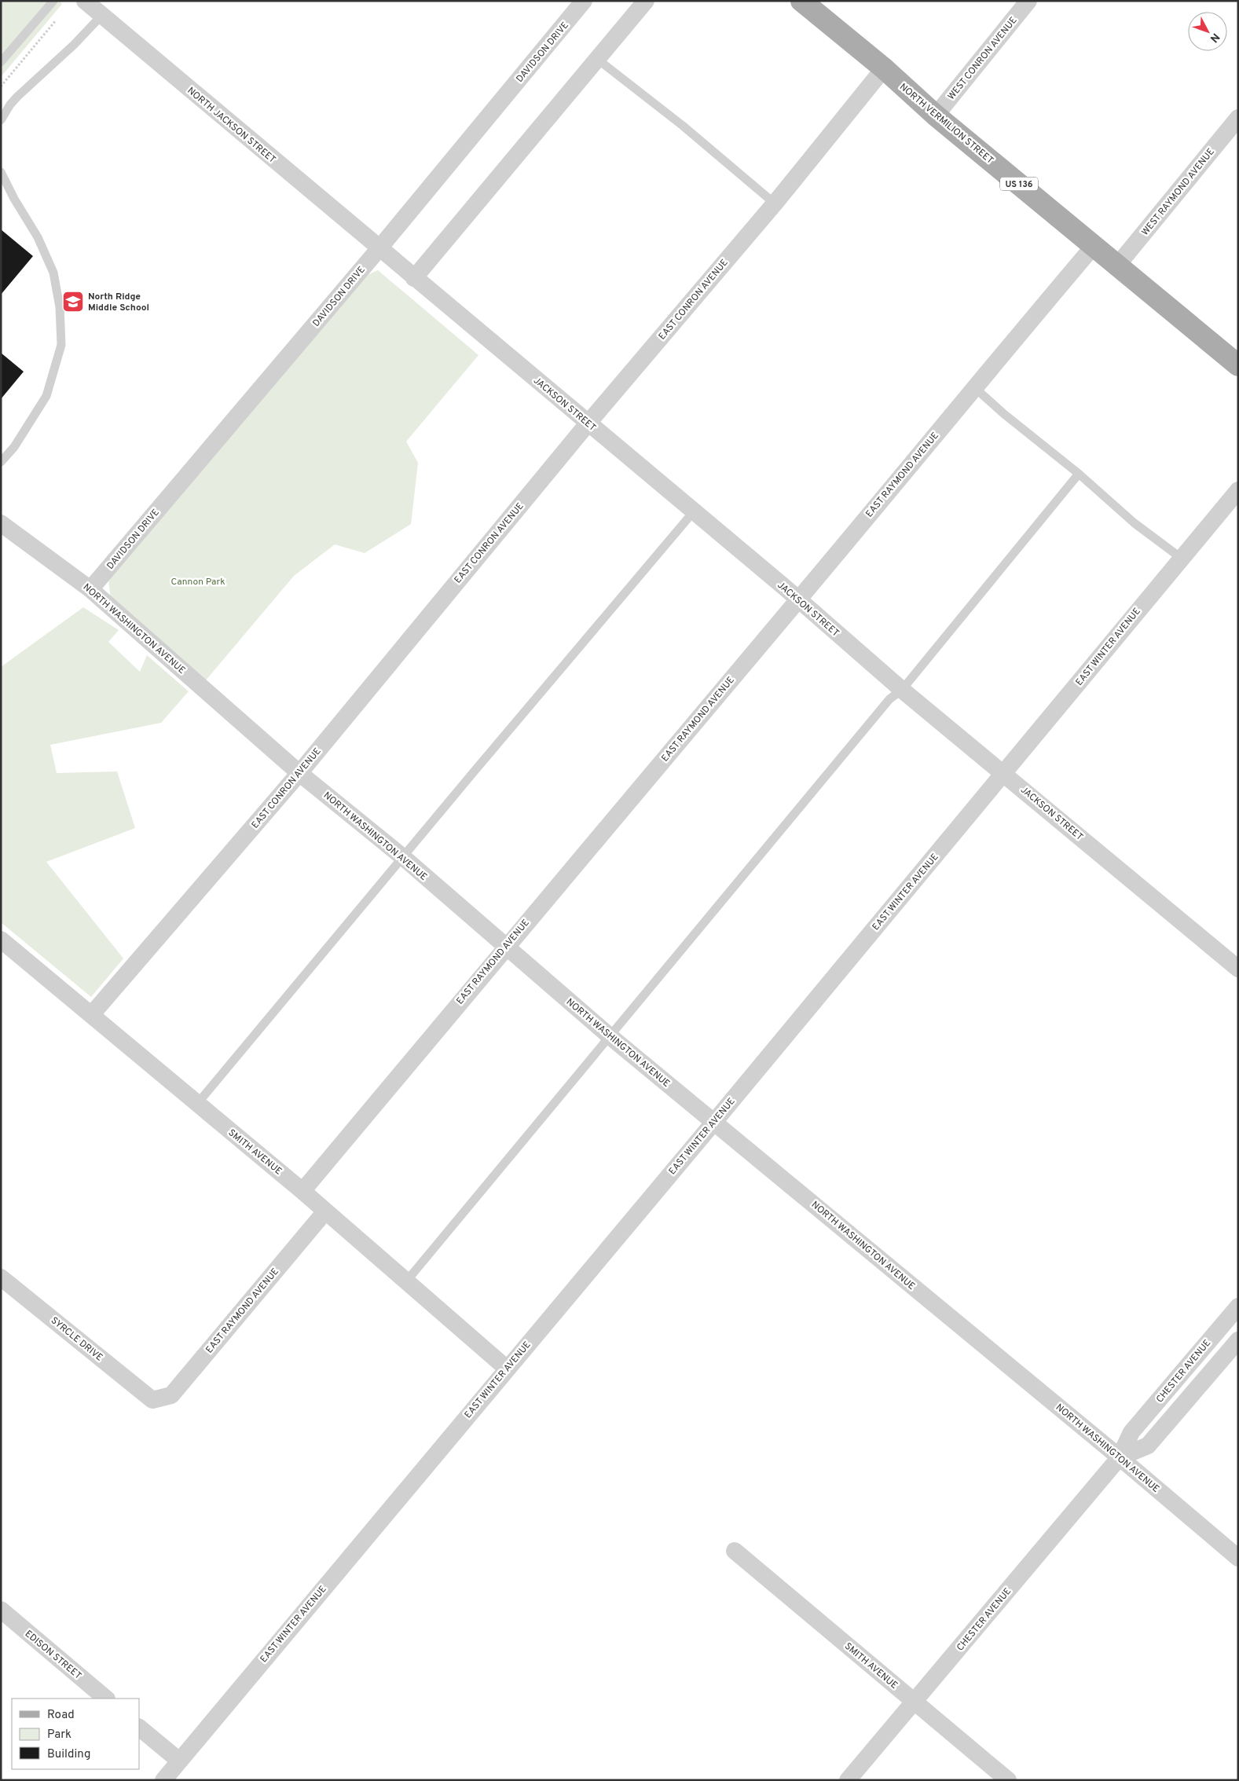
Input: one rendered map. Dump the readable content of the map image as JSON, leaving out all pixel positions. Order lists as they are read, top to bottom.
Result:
{
  "streets": {
    "main road": ["NORTH VERMILION STREET", "US 136"],
    "street": [
      "DAVIDSON DRIVE",
      "WEST CONRON AVENUE",
      "NORTH JACKSON STREET",
      "WEST RAYMOND AVENUE",
      "EAST CONRON AVENUE",
      "JACKSON STREET",
      "EAST RAYMOND AVENUE",
      "NORTH WASHINGTON AVENUE",
      "EAST WINTER AVENUE",
      "SMITH AVENUE",
      "SYRCLE DRIVE",
      "CHESTER AVENUE",
      "EDISON STREET"
    ]
  },
  "crossings": [
    ["DAVIDSON DRIVE", "NORTH JACKSON STREET"],
    ["DAVIDSON DRIVE", "JACKSON STREET"],
    ["DAVIDSON DRIVE", "NORTH WASHINGTON AVENUE"],
    ["WEST CONRON AVENUE", "NORTH VERMILION STREET"],
    ["NORTH VERMILION STREET", "WEST RAYMOND AVENUE"],
    ["NORTH VERMILION STREET", "EAST CONRON AVENUE"],
    ["NORTH VERMILION STREET", "EAST RAYMOND AVENUE"],
    ["NORTH JACKSON STREET", "JACKSON STREET"],
    ["EAST CONRON AVENUE", "JACKSON STREET"],
    ["EAST CONRON AVENUE", "NORTH WASHINGTON AVENUE"],
    ["EAST CONRON AVENUE", "SMITH AVENUE"],
    ["JACKSON STREET", "EAST RAYMOND AVENUE"],
    ["JACKSON STREET", "EAST WINTER AVENUE"],
    ["EAST RAYMOND AVENUE", "NORTH WASHINGTON AVENUE"],
    ["EAST RAYMOND AVENUE", "SMITH AVENUE"],
    ["EAST RAYMOND AVENUE", "SYRCLE DRIVE"],
    ["NORTH WASHINGTON AVENUE", "EAST WINTER AVENUE"],
    ["NORTH WASHINGTON AVENUE", "CHESTER AVENUE"],
    ["EAST WINTER AVENUE", "SMITH AVENUE"],
    ["SMITH AVENUE", "CHESTER AVENUE"]
  ],
  "parks": ["Cannon Park"],
  "places": {
    "school or university": ["North Ridge Middle School"]
  },
  "legend": ["Road", "Park", "Building"],
  "north": "bottom right"
}
